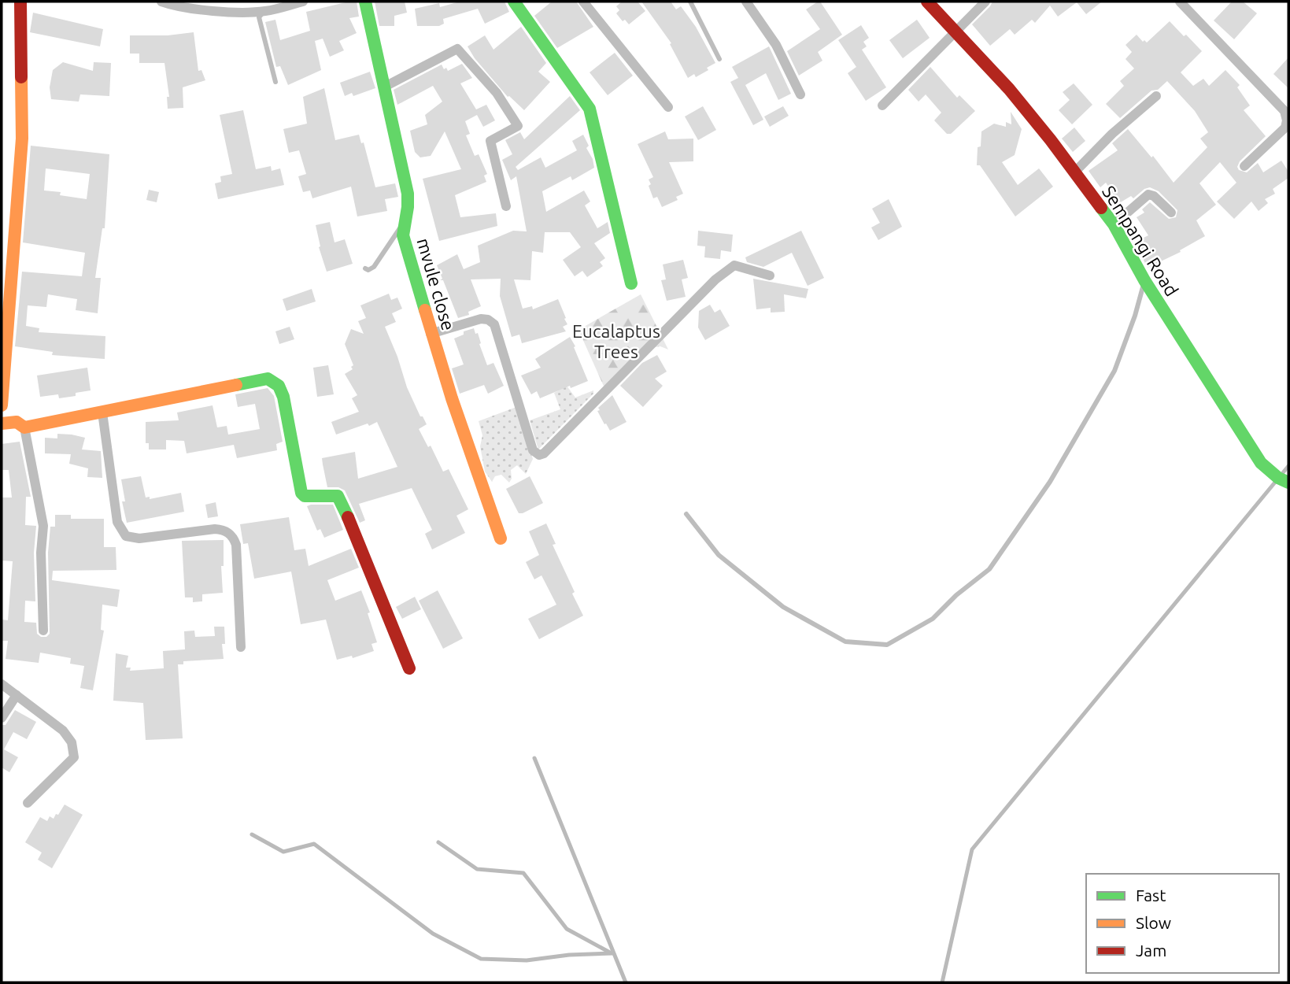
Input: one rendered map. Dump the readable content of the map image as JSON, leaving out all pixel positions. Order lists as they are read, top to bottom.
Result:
{
  "streets": {
    "street": ["Sempangi Road", "mvule close"]
  },
  "parks": ["Eucalaptus Trees"],
  "legend": ["Fast", "Slow", "Jam"]
}
